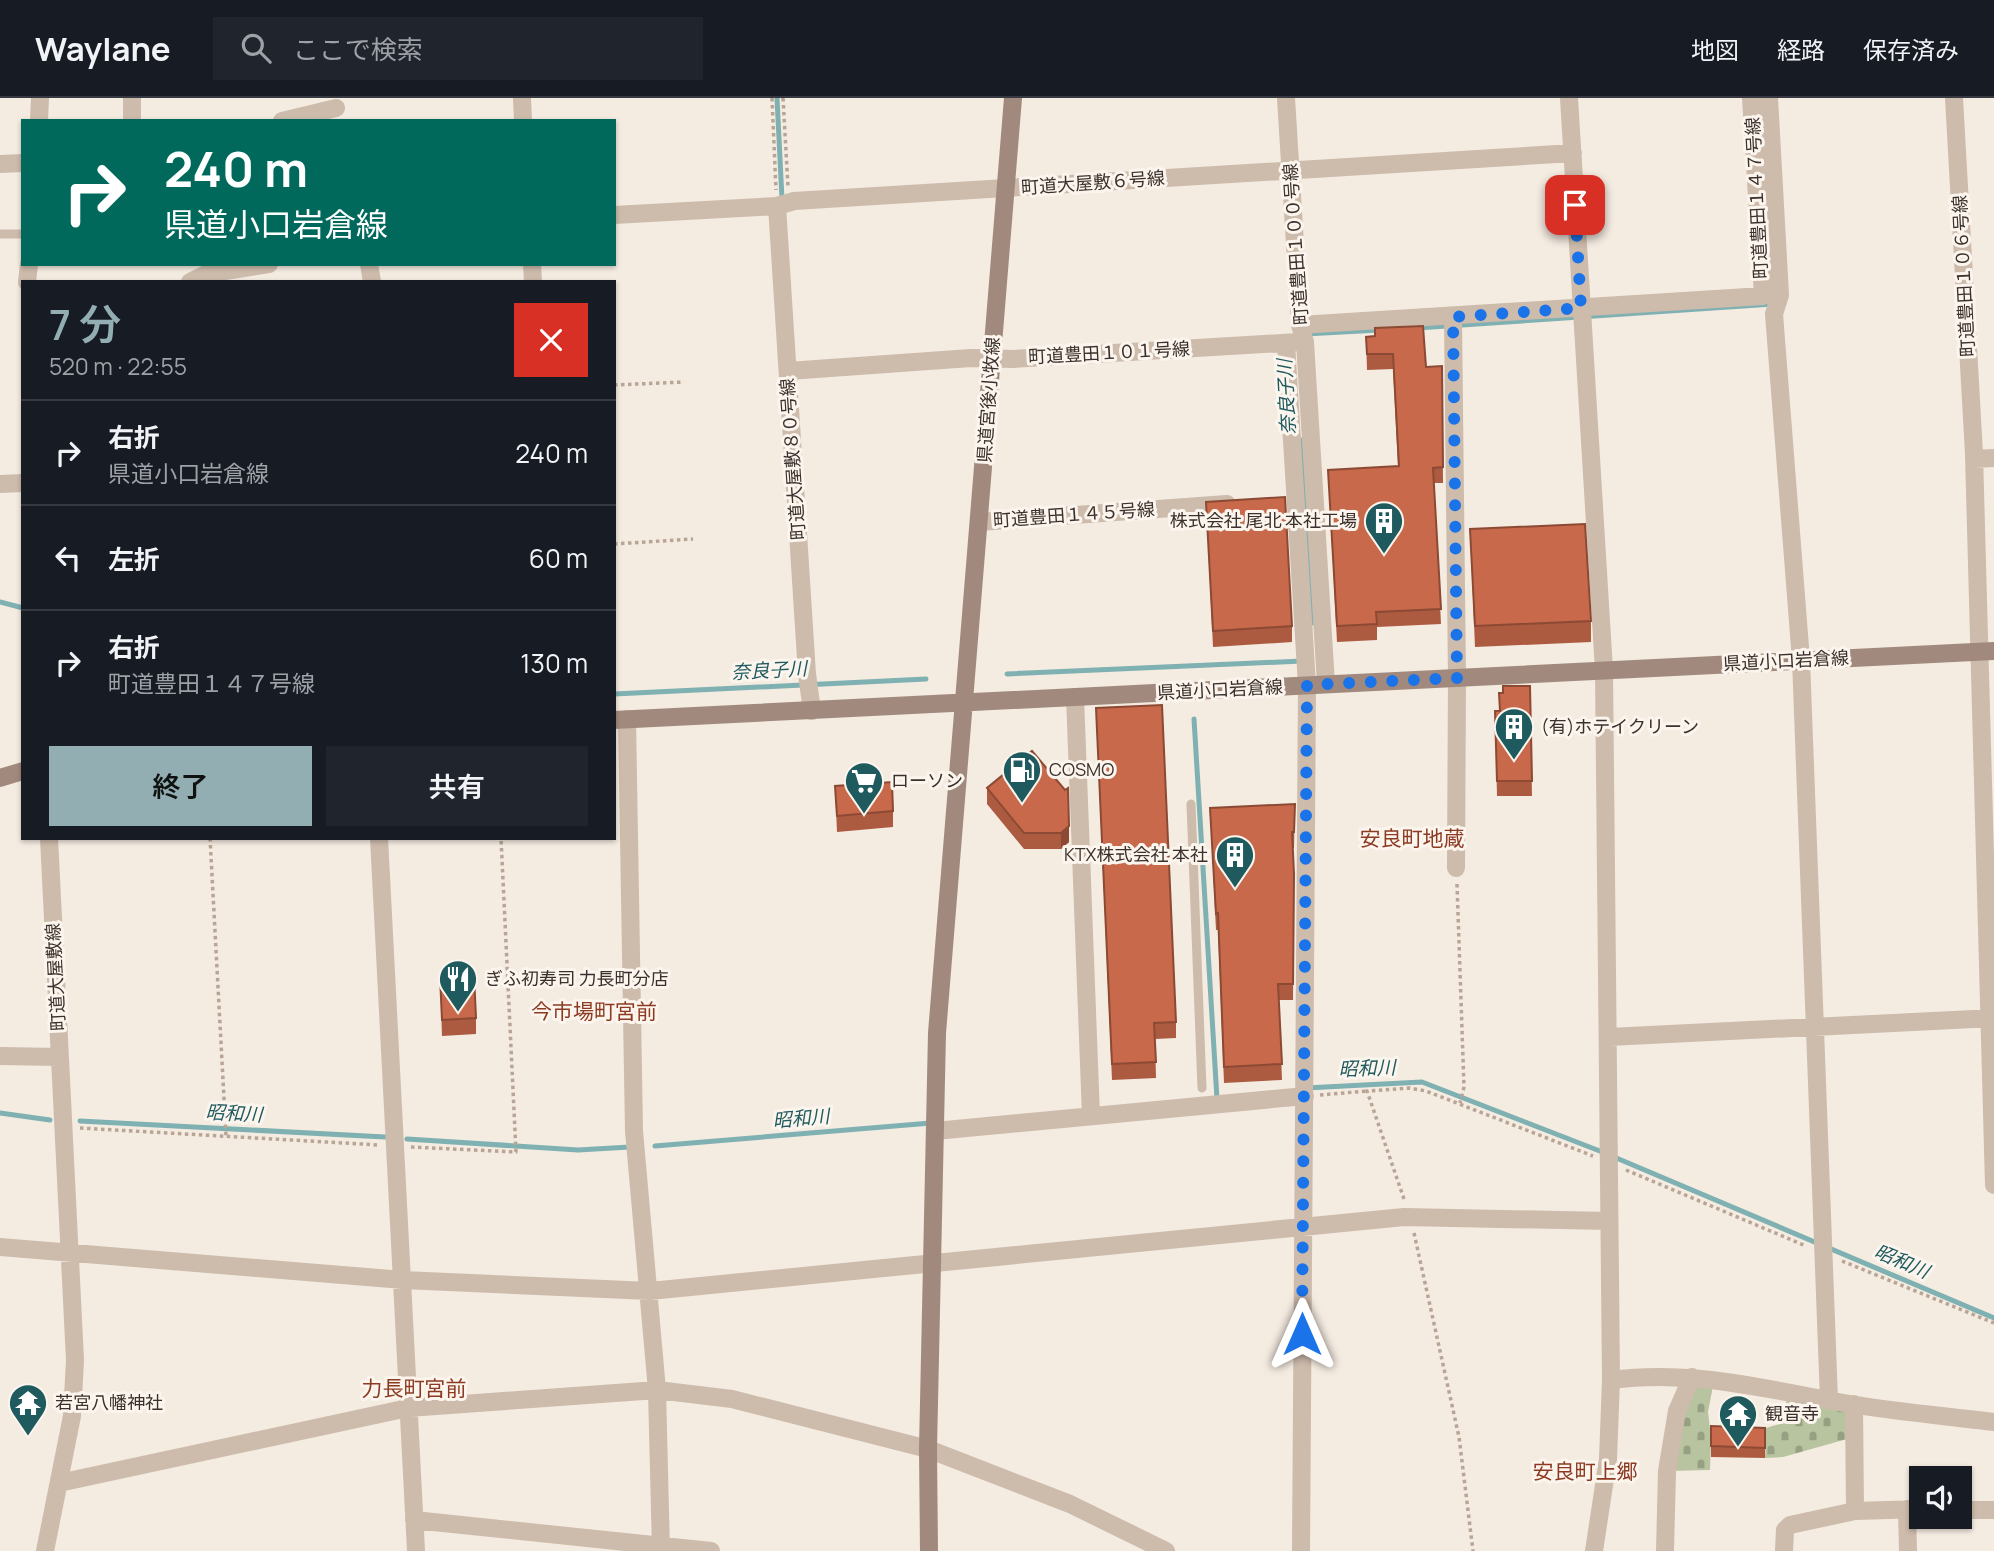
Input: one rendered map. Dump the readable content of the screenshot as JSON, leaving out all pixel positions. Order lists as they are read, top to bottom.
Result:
{
  "streets": {
    "main road": ["県道宮後小牧線", "県道小口岩倉線"],
    "street": [
      "町道大屋敷６号線",
      "町道豊田１４７号線",
      "町道豊田１００号線",
      "町道豊田１０６号線",
      "町道豊田１０１号線",
      "町道大屋敷８０号線",
      "町道豊田１４５号線",
      "町道大屋敷線"
    ]
  },
  "crossings": [
    ["町道大屋敷６号線", "町道豊田１００号線"],
    ["町道大屋敷６号線", "県道宮後小牧線"],
    ["町道大屋敷６号線", "町道大屋敷８０号線"],
    ["町道豊田１４７号線", "町道豊田１００号線"],
    ["町道豊田１４７号線", "町道豊田１０１号線"],
    ["町道豊田１００号線", "町道豊田１０１号線"],
    ["町道豊田１００号線", "県道小口岩倉線"],
    ["町道豊田１０６号線", "県道小口岩倉線"],
    ["町道豊田１０１号線", "県道宮後小牧線"],
    ["町道豊田１０１号線", "町道大屋敷８０号線"],
    ["県道宮後小牧線", "町道豊田１４５号線"],
    ["県道宮後小牧線", "県道小口岩倉線"],
    ["町道大屋敷８０号線", "県道小口岩倉線"]
  ],
  "districts": [
    "安良町地蔵",
    "今市場町宮前",
    "力長町宮前",
    "安良町上郷"
  ],
  "water": ["奈良子川", "昭和川"],
  "places": {
    "building": ["株式会社 尾北 本社工場", "(有)ホテイクリーン", "KTX株式会社 本社"],
    "fuel station": ["COSMO"],
    "supermarket": ["ローソン"],
    "restaurant": ["ぎふ初寿司 力長町分店"],
    "temple": ["若宮八幡神社", "観音寺"]
  },
  "page": {
    "header": "Waylane",
    "search": "ここで検索",
    "nav": ["地図", "経路", "保存済み"],
    "turn": ["240 m", "県道小口岩倉線"],
    "heading": ["7 分", "520 m · 22:55"],
    "list": [
      {
        "name": "右折",
        "note": "県道小口岩倉線",
        "value": "240 m"
      },
      {
        "name": "左折",
        "value": "60 m"
      },
      {
        "name": "右折",
        "note": "町道豊田１４７号線",
        "value": "130 m"
      }
    ],
    "buttons": ["終了", "共有"]
  }
}
